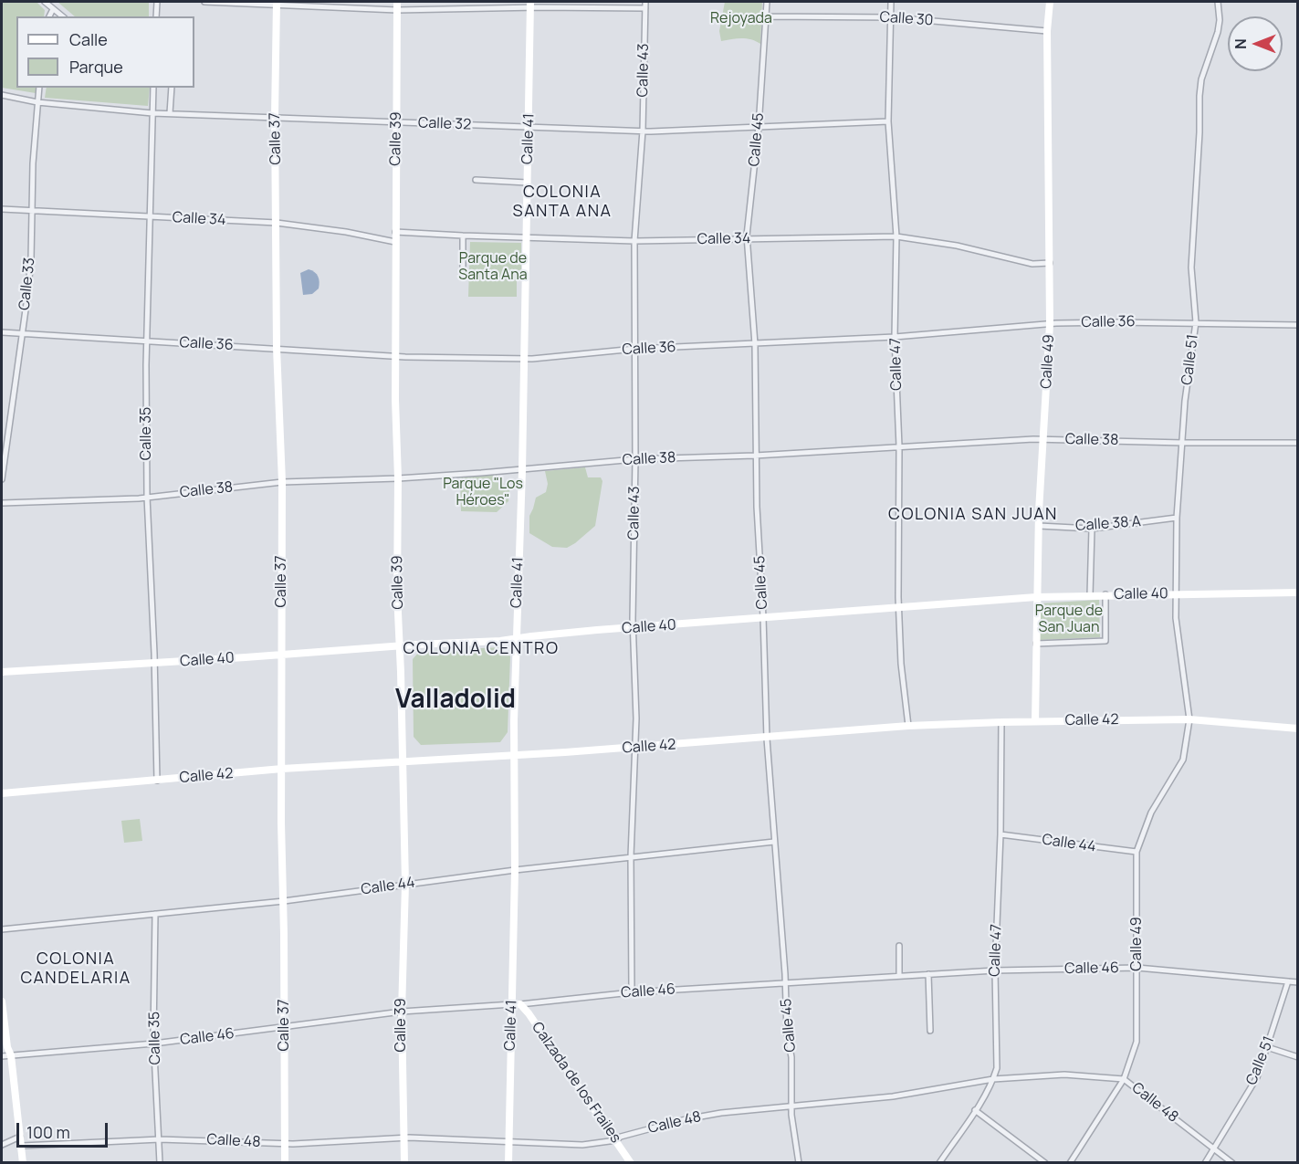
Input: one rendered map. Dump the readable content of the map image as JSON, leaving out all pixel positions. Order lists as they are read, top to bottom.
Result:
{
  "streets": {
    "main road": [
      "Calle 37",
      "Calle 39",
      "Calle 41",
      "Calle 49",
      "Calle 40",
      "Calle 42",
      "Calzada de los Frailes"
    ],
    "street": [
      "Calle 30",
      "Calle 43",
      "Calle 32",
      "Calle 45",
      "Calle 34",
      "Calle 33",
      "Calle 36",
      "Calle 51",
      "Calle 47",
      "Calle 35",
      "Calle 38",
      "Calle 38 A",
      "Calle 44",
      "Calle 46",
      "Calle 48"
    ]
  },
  "crossings": [
    ["Calle 30", "Calle 45"],
    ["Calle 30", "Calle 49"],
    ["Calle 30", "Calle 47"],
    ["Calle 43", "Calle 32"],
    ["Calle 43", "Calle 34"],
    ["Calle 43", "Calle 36"],
    ["Calle 43", "Calle 38"],
    ["Calle 43", "Calle 40"],
    ["Calle 43", "Calle 42"],
    ["Calle 43", "Calle 44"],
    ["Calle 43", "Calle 46"],
    ["Calle 32", "Calle 37"],
    ["Calle 32", "Calle 39"],
    ["Calle 32", "Calle 41"],
    ["Calle 32", "Calle 45"],
    ["Calle 32", "Calle 33"],
    ["Calle 32", "Calle 47"],
    ["Calle 32", "Calle 35"],
    ["Calle 37", "Calle 34"],
    ["Calle 37", "Calle 36"],
    ["Calle 37", "Calle 38"],
    ["Calle 37", "Calle 40"],
    ["Calle 37", "Calle 42"],
    ["Calle 37", "Calle 44"],
    ["Calle 37", "Calle 46"],
    ["Calle 37", "Calle 48"],
    ["Calle 39", "Calle 34"],
    ["Calle 39", "Calle 36"],
    ["Calle 39", "Calle 38"],
    ["Calle 39", "Calle 40"],
    ["Calle 39", "Calle 42"],
    ["Calle 39", "Calle 44"],
    ["Calle 39", "Calle 46"],
    ["Calle 39", "Calle 48"],
    ["Calle 41", "Calle 34"],
    ["Calle 41", "Calle 36"],
    ["Calle 41", "Calle 38"],
    ["Calle 41", "Calle 40"],
    ["Calle 41", "Calle 42"],
    ["Calle 41", "Calle 44"],
    ["Calle 41", "Calle 46"],
    ["Calle 41", "Calzada de los Frailes"],
    ["Calle 41", "Calle 48"],
    ["Calle 45", "Calle 34"],
    ["Calle 45", "Calle 36"],
    ["Calle 45", "Calle 38"],
    ["Calle 45", "Calle 40"],
    ["Calle 45", "Calle 42"],
    ["Calle 45", "Calle 44"],
    ["Calle 45", "Calle 46"],
    ["Calle 45", "Calle 48"],
    ["Calle 34", "Calle 33"],
    ["Calle 34", "Calle 49"],
    ["Calle 34", "Calle 47"],
    ["Calle 34", "Calle 35"],
    ["Calle 33", "Calle 36"],
    ["Calle 36", "Calle 51"],
    ["Calle 36", "Calle 49"],
    ["Calle 36", "Calle 47"],
    ["Calle 36", "Calle 35"],
    ["Calle 51", "Calle 49"],
    ["Calle 51", "Calle 38"],
    ["Calle 51", "Calle 38 A"],
    ["Calle 51", "Calle 40"],
    ["Calle 51", "Calle 42"],
    ["Calle 51", "Calle 46"],
    ["Calle 51", "Calle 48"],
    ["Calle 49", "Calle 38"],
    ["Calle 49", "Calle 38 A"],
    ["Calle 49", "Calle 40"],
    ["Calle 49", "Calle 42"],
    ["Calle 49", "Calle 44"],
    ["Calle 49", "Calle 46"],
    ["Calle 49", "Calle 48"],
    ["Calle 47", "Calle 38"],
    ["Calle 47", "Calle 40"],
    ["Calle 47", "Calle 42"],
    ["Calle 47", "Calle 44"],
    ["Calle 47", "Calle 46"],
    ["Calle 47", "Calle 48"],
    ["Calle 35", "Calle 38"],
    ["Calle 35", "Calle 40"],
    ["Calle 35", "Calle 42"],
    ["Calle 35", "Calle 44"],
    ["Calle 35", "Calle 46"],
    ["Calle 35", "Calle 48"],
    ["Calle 46", "Calzada de los Frailes"],
    ["Calzada de los Frailes", "Calle 48"]
  ],
  "districts": [
    "COLONIA SANTA ANA",
    "COLONIA SAN JUAN",
    "COLONIA CENTRO",
    "Valladolid",
    "COLONIA CANDELARIA"
  ],
  "parks": [
    "Rejoyada",
    "Parque de Santa Ana",
    "Parque \"Los Héroes\"",
    "Parque de San Juan"
  ],
  "legend": ["Calle", "Parque"],
  "scale_bar": "100 m",
  "north": "left"
}
